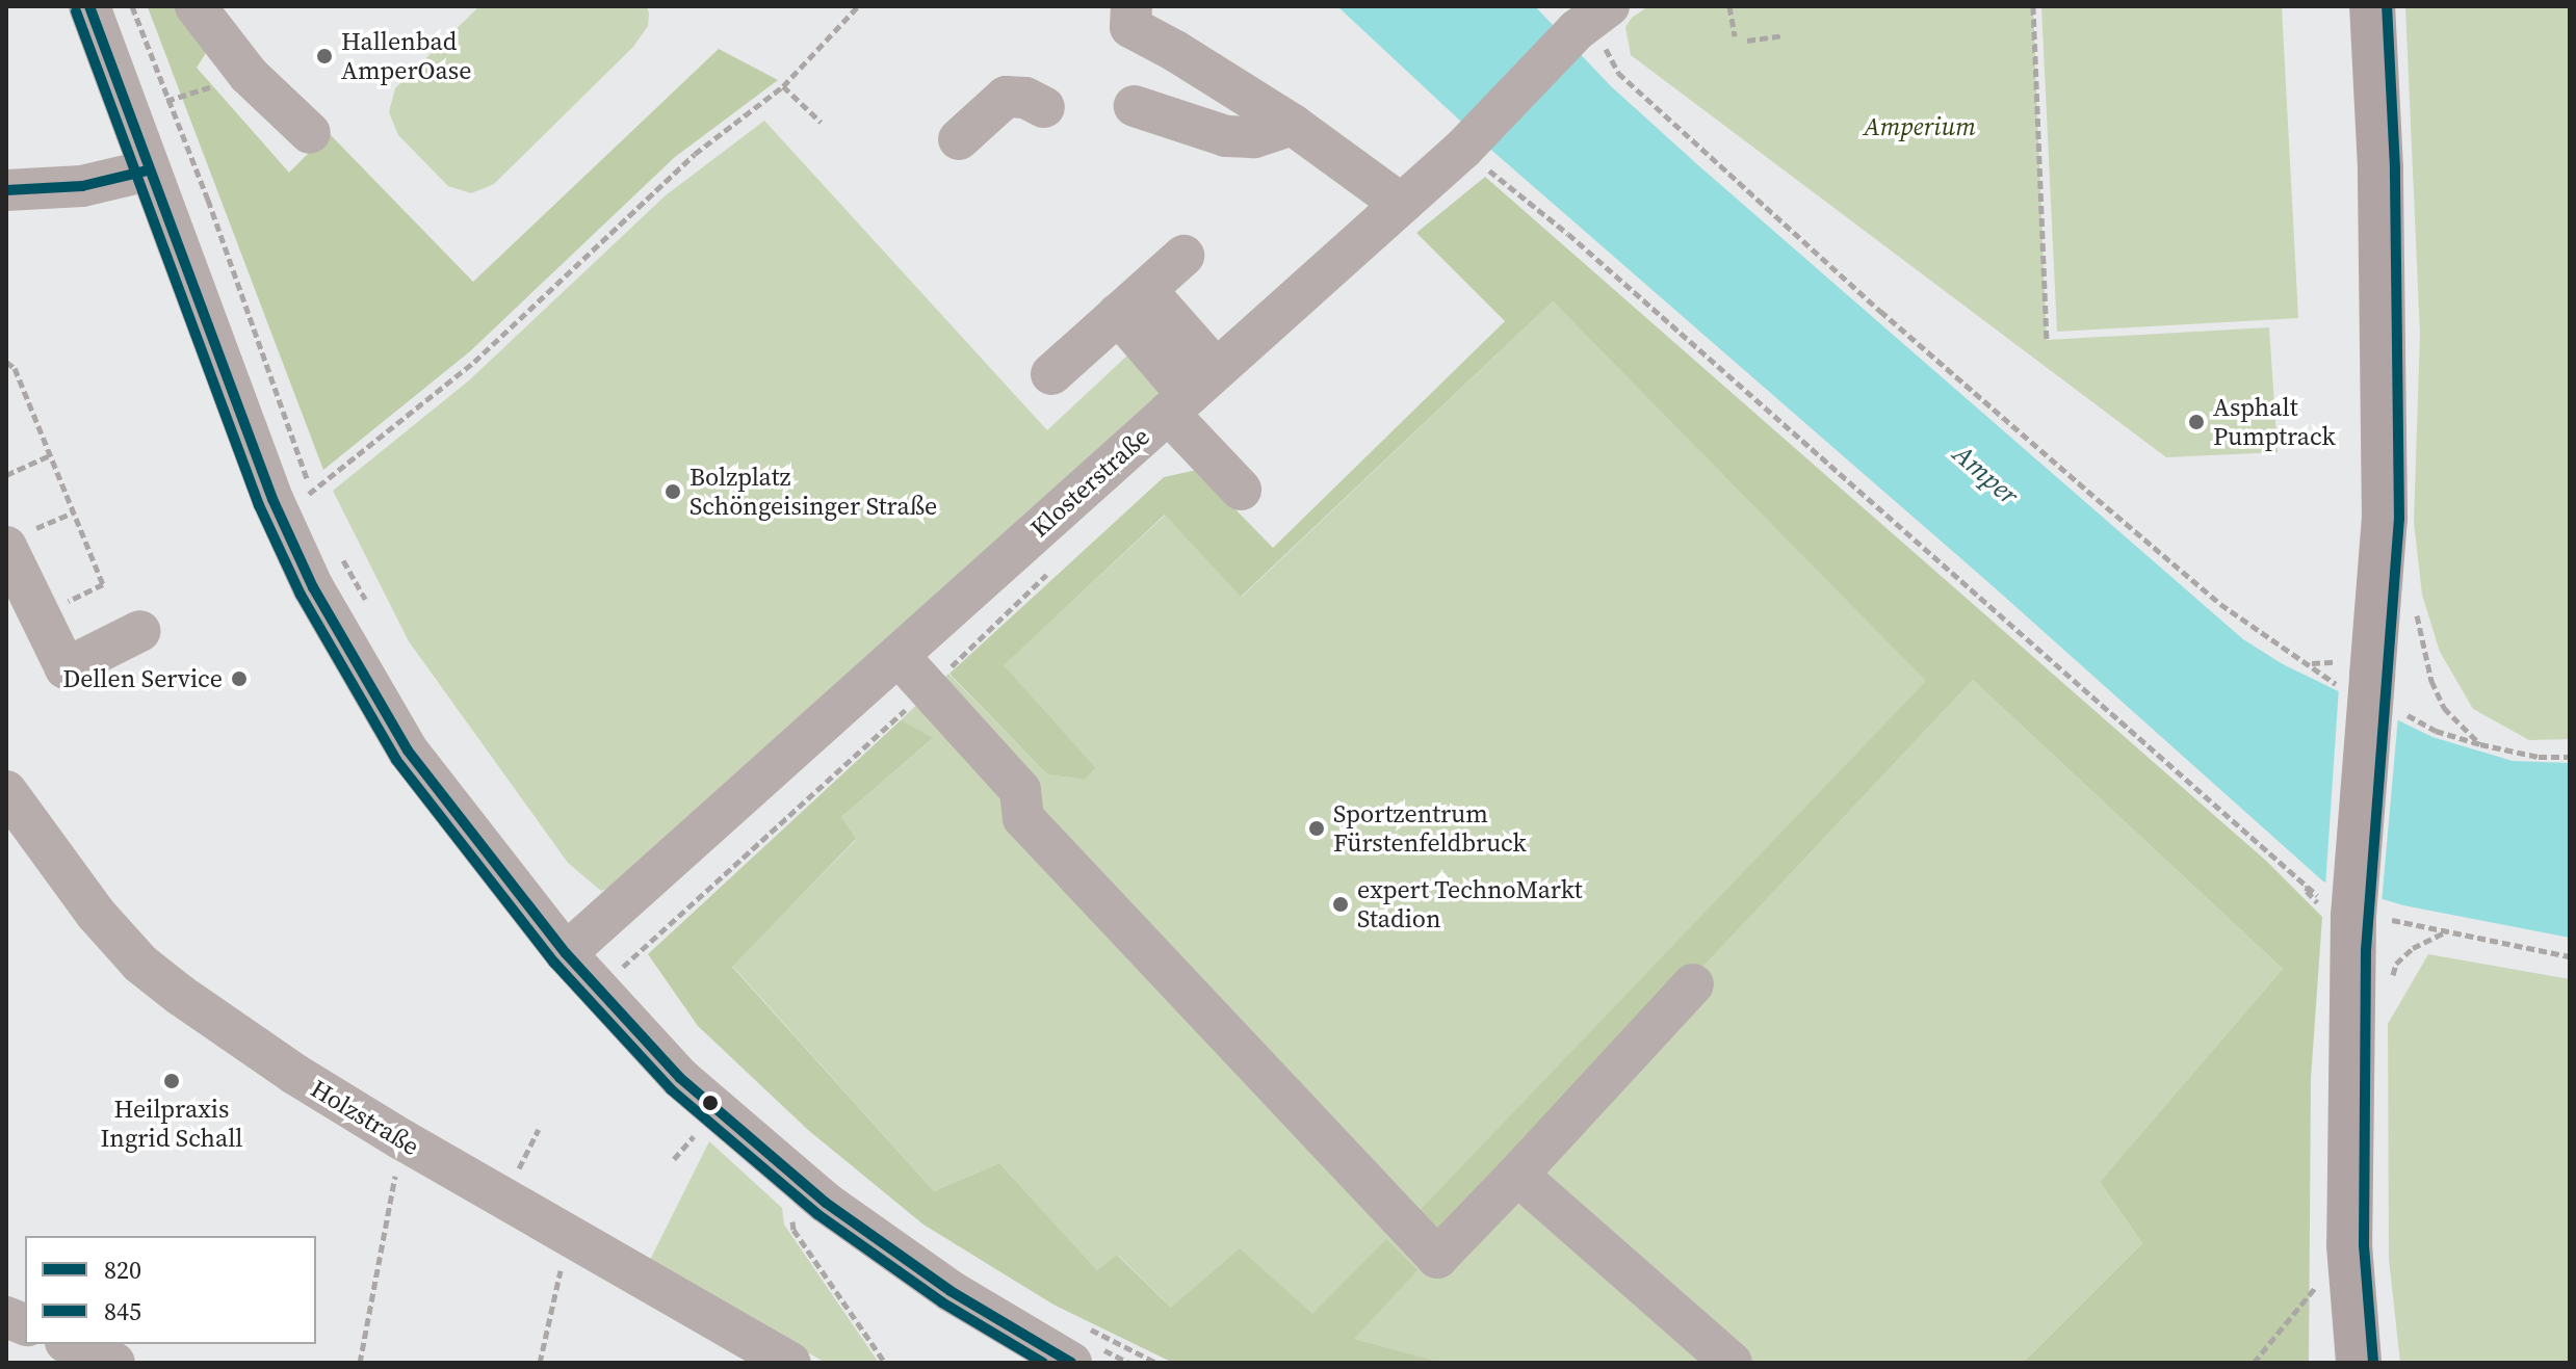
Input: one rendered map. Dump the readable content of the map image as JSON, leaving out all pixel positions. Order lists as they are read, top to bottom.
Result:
{
  "streets": {
    "street": ["Klosterstraße", "Holzstraße"]
  },
  "water": ["Amper"],
  "parks": ["Amperium"],
  "places": [
    "Hallenbad AmperOase",
    "Asphalt Pumptrack",
    "Bolzplatz Schöngeisinger Straße",
    "Dellen Service",
    "Sportzentrum Fürstenfeldbruck",
    "expert TechnoMarkt Stadion",
    "Heilpraxis Ingrid Schall"
  ],
  "lines": ["transit line 820", "transit line 845"],
  "legend": ["820", "845"]
}
